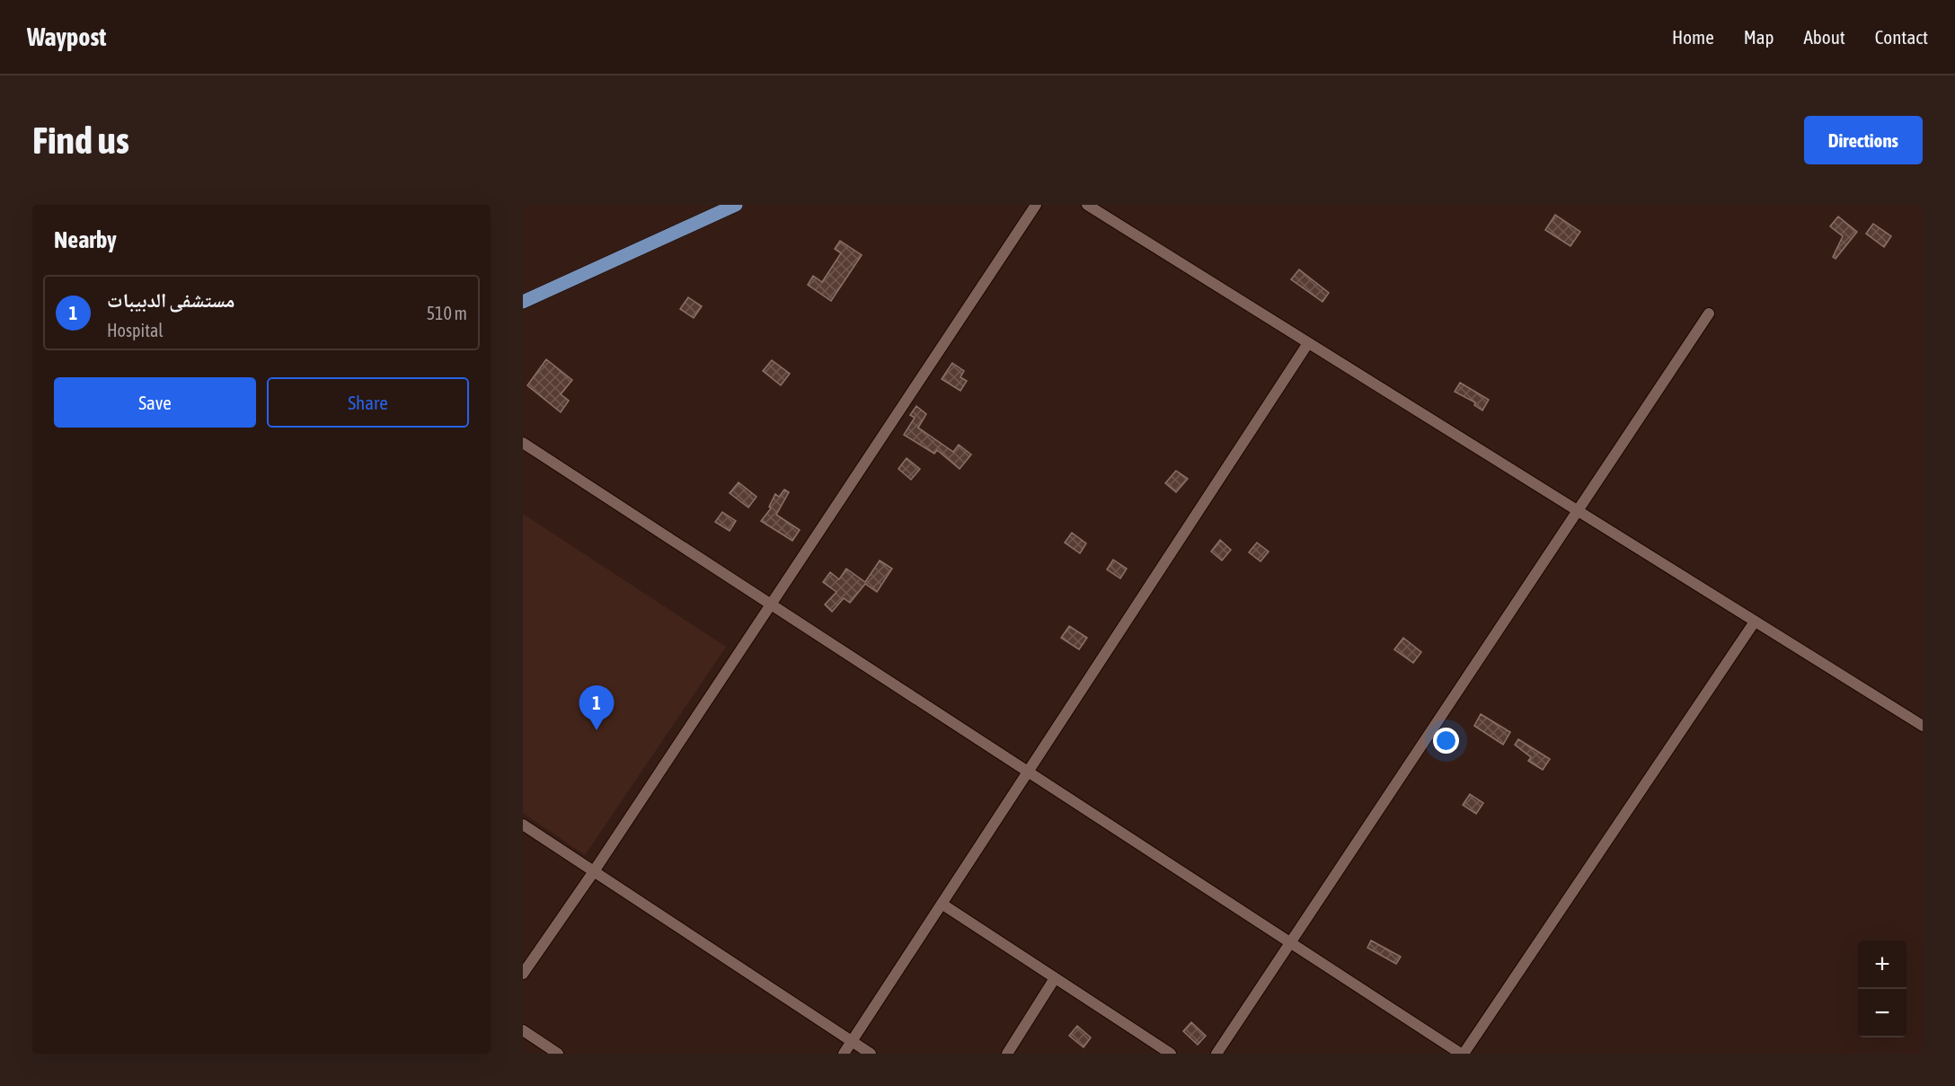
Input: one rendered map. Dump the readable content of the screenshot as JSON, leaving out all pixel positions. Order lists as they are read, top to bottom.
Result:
{
  "page": {
    "header": "Waypost",
    "nav": [
      "Home",
      "Map",
      "About",
      "Contact"
    ],
    "buttons": [
      "Directions",
      ["Save", "Share"]
    ],
    "title": "Find us",
    "heading": "Nearby",
    "list": [
      {
        "mark": "1",
        "name": "مستشفى الدبيبات",
        "note": "Hospital",
        "value": "510 m"
      }
    ],
    "pins": "1",
    "map_buttons": ["+", "−"]
  }
}
